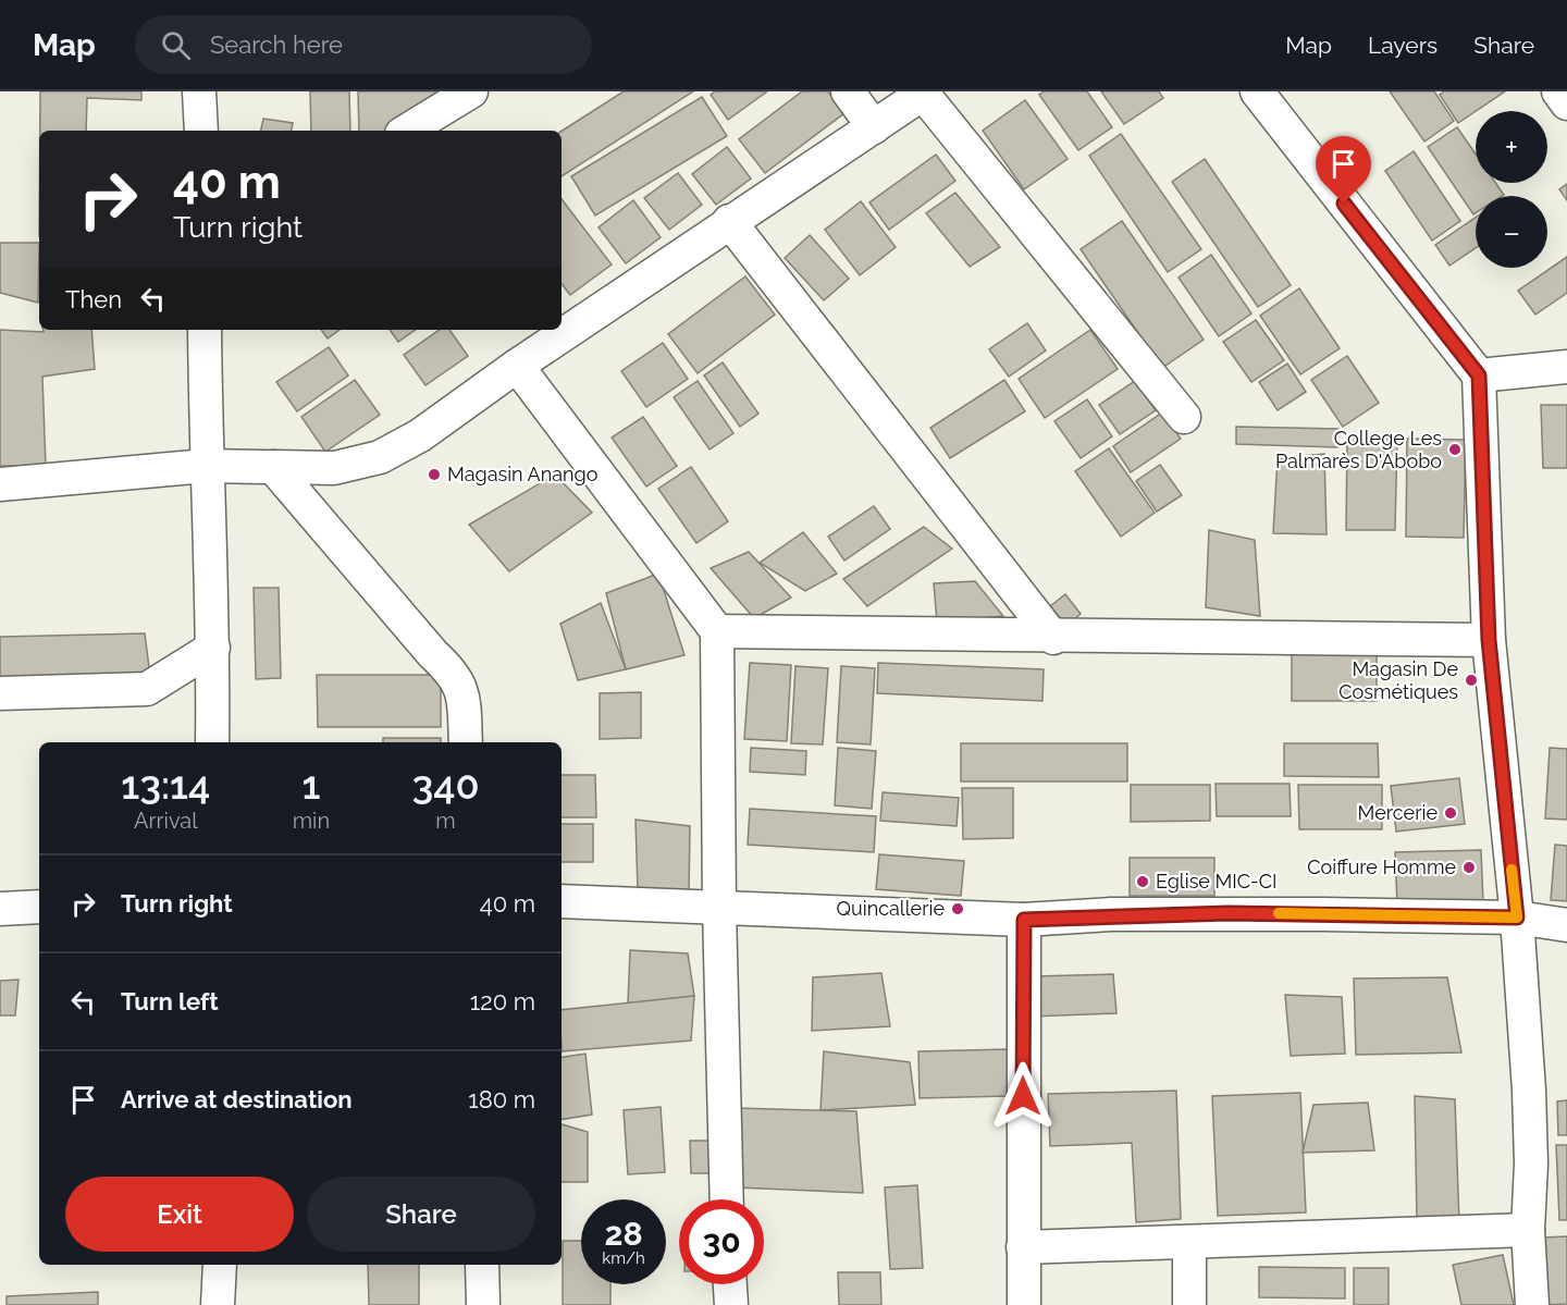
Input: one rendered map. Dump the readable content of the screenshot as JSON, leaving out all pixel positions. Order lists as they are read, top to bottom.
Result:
{
  "places": [
    "College Les Palmarès D'Abobo",
    "Magasin Anango",
    "Magasin De Cosmétiques",
    "Mercerie",
    "Coiffure Homme",
    "Eglise MIC-CI",
    "Quincallerie"
  ],
  "page": {
    "header": "Map",
    "search": "Search here",
    "nav": ["Map", "Layers", "Share"],
    "map_buttons": ["+", "−"],
    "turn": ["40 m", "Turn right"],
    "then": "Then",
    "eta": [
      "13:14",
      "Arrival",
      "1",
      "min",
      "340",
      "m"
    ],
    "list": [
      {
        "name": "Turn right",
        "value": "40 m"
      },
      {
        "name": "Turn left",
        "value": "120 m"
      },
      {
        "name": "Arrive at destination",
        "value": "180 m"
      }
    ],
    "buttons": ["Exit", "Share"],
    "speed": "28 km/h",
    "limit": "30"
  }
}
